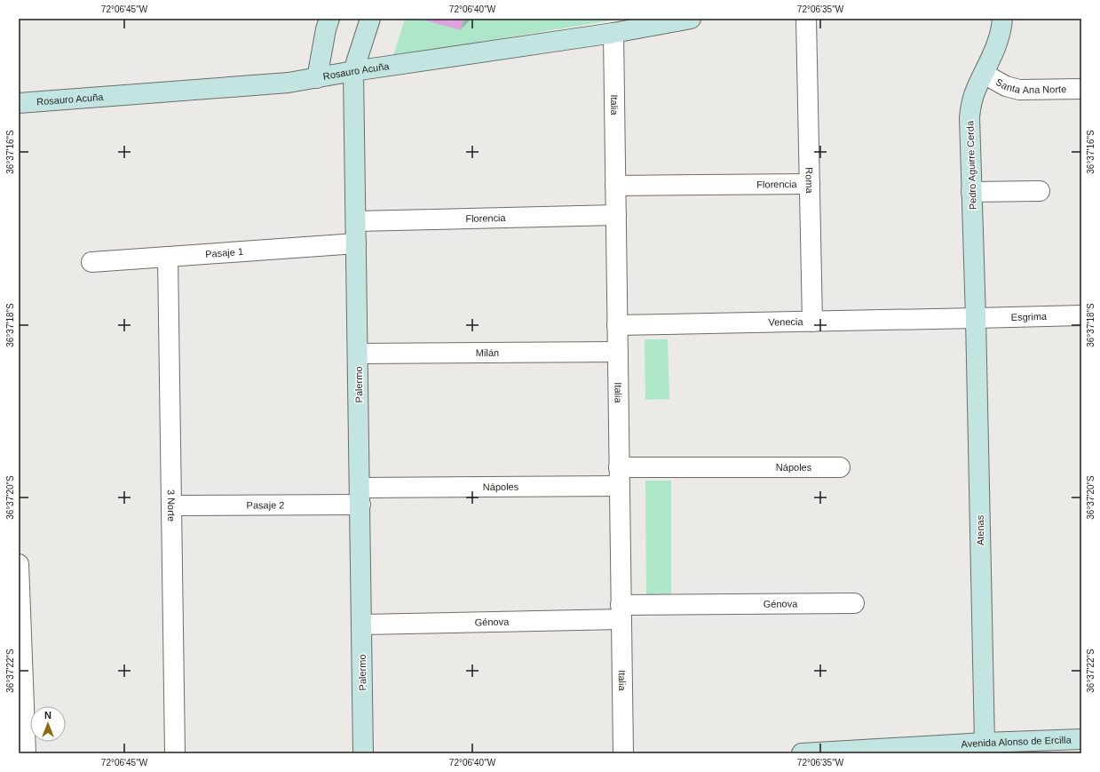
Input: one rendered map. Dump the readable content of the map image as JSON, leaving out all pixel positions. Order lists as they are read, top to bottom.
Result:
{
  "streets": {
    "street": [
      "Rosauro Acuña",
      "Santa Ana Norte",
      "Italia",
      "Pedro Aguirre Cerda",
      "Roma",
      "Florencia",
      "Pasaje 1",
      "Esgrima",
      "Venecia",
      "Milán",
      "Palermo",
      "Nápoles",
      "3 Norte",
      "Pasaje 2",
      "Atenas",
      "Génova",
      "Avenida Alonso de Ercilla"
    ]
  },
  "crossings": [
    ["Rosauro Acuña", "Italia"],
    ["Rosauro Acuña", "Palermo"],
    ["Santa Ana Norte", "Pedro Aguirre Cerda"],
    ["Italia", "Florencia"],
    ["Italia", "Venecia"],
    ["Italia", "Milán"],
    ["Italia", "Nápoles"],
    ["Italia", "Génova"],
    ["Pedro Aguirre Cerda", "Esgrima"],
    ["Pedro Aguirre Cerda", "Venecia"],
    ["Pedro Aguirre Cerda", "Atenas"],
    ["Roma", "Florencia"],
    ["Roma", "Venecia"],
    ["Florencia", "Palermo"],
    ["Pasaje 1", "Palermo"],
    ["Pasaje 1", "3 Norte"],
    ["Esgrima", "Venecia"],
    ["Esgrima", "Atenas"],
    ["Venecia", "Atenas"],
    ["Milán", "Palermo"],
    ["Palermo", "Nápoles"],
    ["Palermo", "Pasaje 2"],
    ["Palermo", "Génova"],
    ["Nápoles", "Pasaje 2"],
    ["3 Norte", "Pasaje 2"],
    ["Atenas", "Avenida Alonso de Ercilla"]
  ],
  "north": "top",
  "coordinates": [
    "72°06'45\"W",
    "72°06'40\"W",
    "72°06'35\"W",
    "36°37'16\"S",
    "36°37'18\"S",
    "36°37'20\"S",
    "36°37'22\"S"
  ]
}
